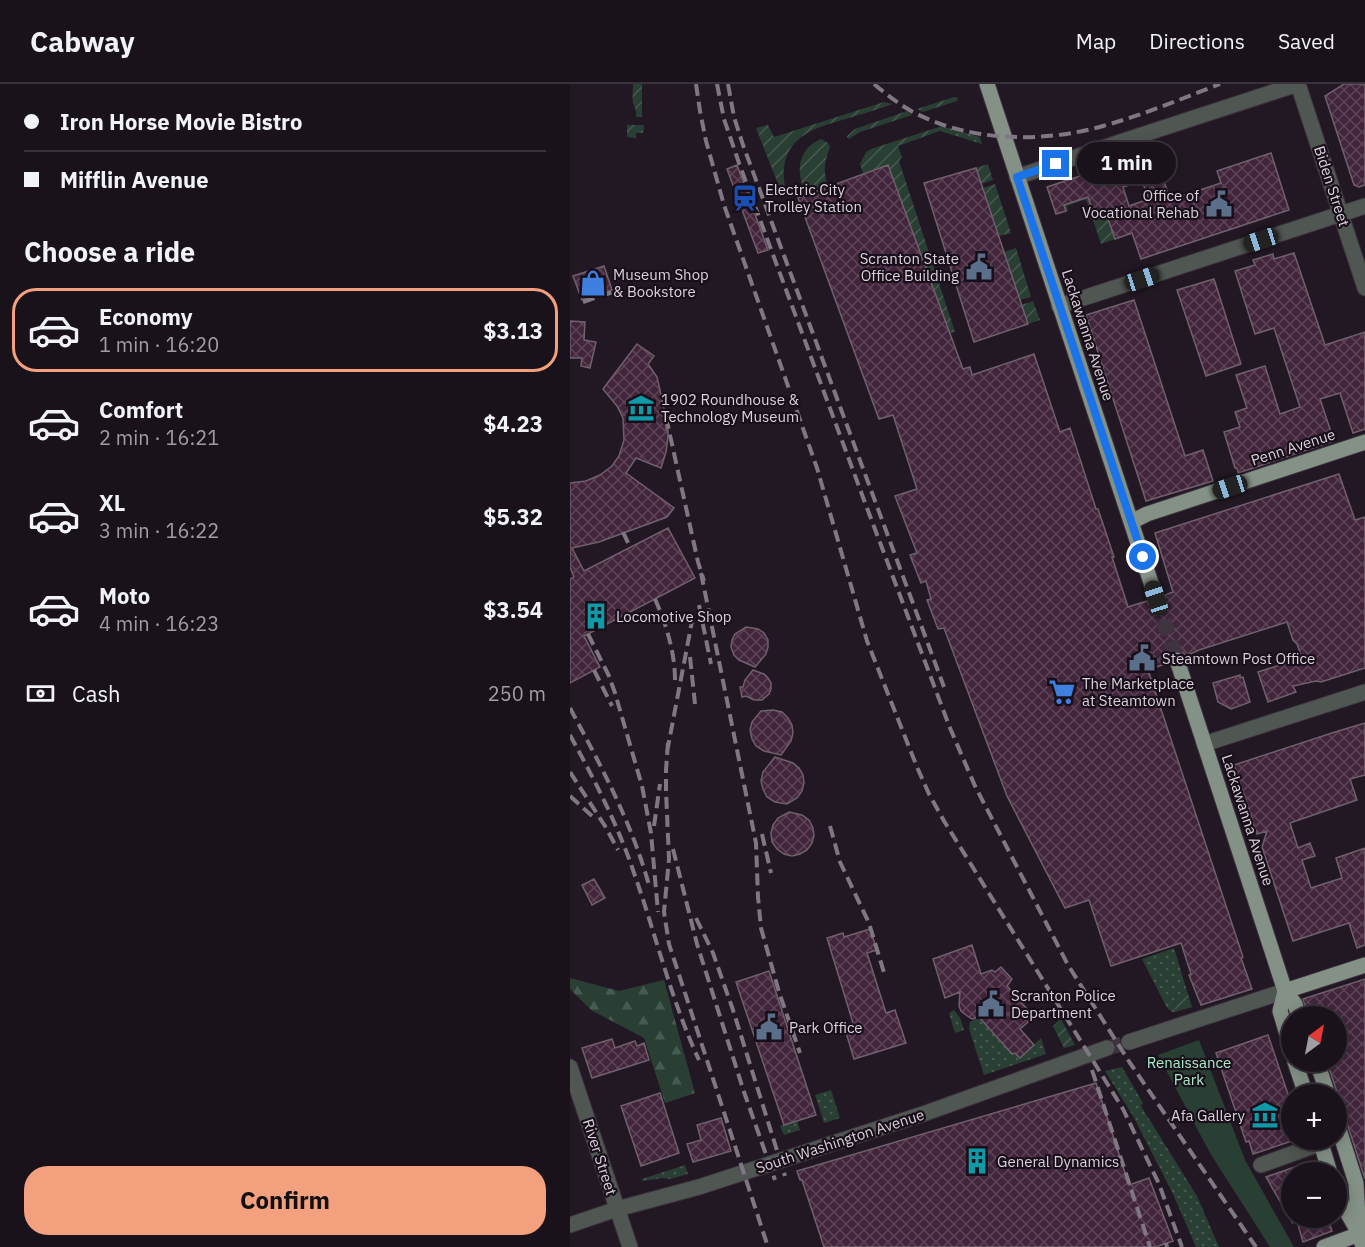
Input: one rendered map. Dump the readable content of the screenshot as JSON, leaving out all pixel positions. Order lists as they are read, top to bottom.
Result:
{
  "streets": {
    "main road": ["Lackawanna Avenue", "Penn Avenue"],
    "street": ["Biden Street", "South Washington Avenue", "River Street"]
  },
  "crossings": [
    ["Lackawanna Avenue", "Penn Avenue"],
    ["South Washington Avenue", "River Street"]
  ],
  "parks": ["Renaissance Park"],
  "places": {
    "station": ["Electric City Trolley Station"],
    "public building": [
      "Office of Vocational Rehab",
      "Scranton State Office Building",
      "Steamtown Post Office",
      "Scranton Police Department",
      "Park Office"
    ],
    "shop": ["Museum Shop & Bookstore"],
    "museum": ["1902 Roundhouse & Technology Museum", "Afa Gallery"],
    "building": ["Locomotive Shop", "General Dynamics"],
    "supermarket": ["The Marketplace at Steamtown"]
  },
  "north": "top right",
  "page": {
    "header": "Cabway",
    "nav": ["Map", "Directions", "Saved"],
    "banner": ["Iron Horse Movie Bistro", "Mifflin Avenue"],
    "bubble": "1 min",
    "heading": "Choose a ride",
    "list": [
      {
        "name": "Economy",
        "note": "1 min · 16:20",
        "value": "$3.13"
      },
      {
        "name": "Comfort",
        "note": "2 min · 16:21",
        "value": "$4.23"
      },
      {
        "name": "XL",
        "note": "3 min · 16:22",
        "value": "$5.32"
      },
      {
        "name": "Moto",
        "note": "4 min · 16:23",
        "value": "$3.54"
      }
    ],
    "pay": ["Cash", "250 m"],
    "map_buttons": ["+", "−"],
    "buttons": "Confirm"
  }
}
